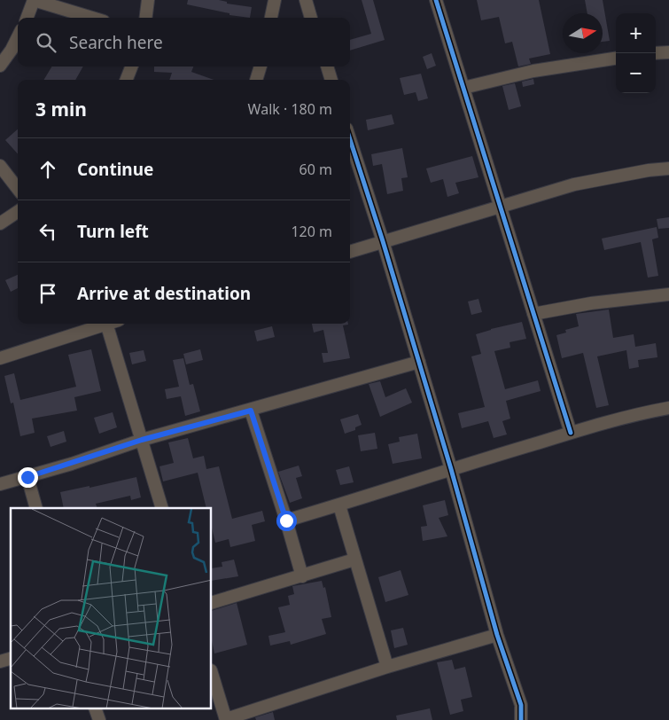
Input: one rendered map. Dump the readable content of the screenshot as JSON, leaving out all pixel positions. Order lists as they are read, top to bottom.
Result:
{
  "north": "right",
  "page": {
    "map_buttons": ["+", "−"],
    "search": "Search here",
    "heading": ["3 min", "Walk · 180 m"],
    "list": [
      ["Continue", "60 m"],
      ["Turn left", "120 m"],
      "Arrive at destination"
    ]
  }
}
